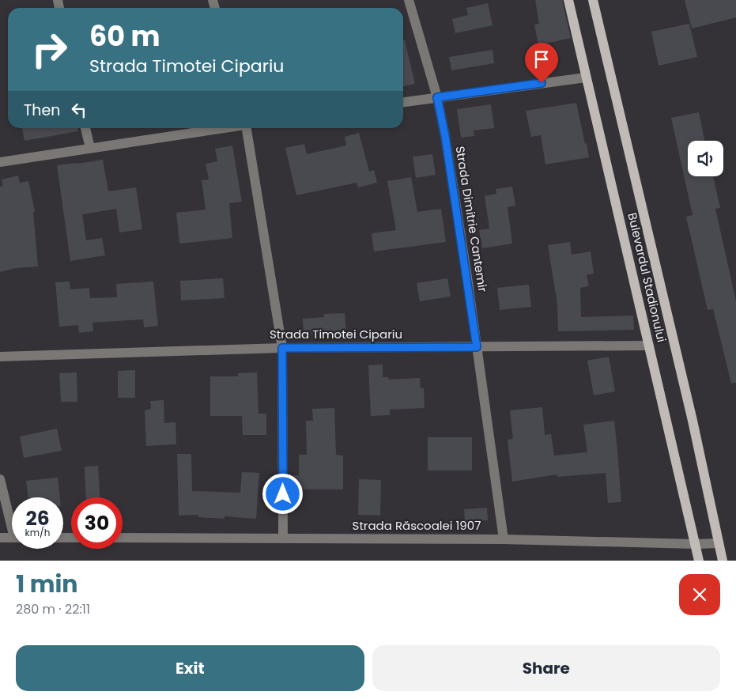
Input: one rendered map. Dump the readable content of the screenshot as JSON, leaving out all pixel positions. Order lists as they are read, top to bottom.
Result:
{
  "streets": {
    "main road": ["Bulevardul Stadionului"],
    "street": ["Strada Dimitrie Cantemir", "Strada Timotei Cipariu", "Strada Răscoalei 1907"]
  },
  "crossings": [
    ["Strada Dimitrie Cantemir", "Strada Timotei Cipariu"],
    ["Strada Dimitrie Cantemir", "Strada Răscoalei 1907"],
    ["Bulevardul Stadionului", "Strada Timotei Cipariu"],
    ["Bulevardul Stadionului", "Strada Răscoalei 1907"]
  ],
  "page": {
    "turn": ["60 m", "Strada Timotei Cipariu"],
    "then": "Then",
    "speed": "26 km/h",
    "limit": "30",
    "heading": ["1 min", "280 m · 22:11"],
    "buttons": ["Exit", "Share"]
  }
}
